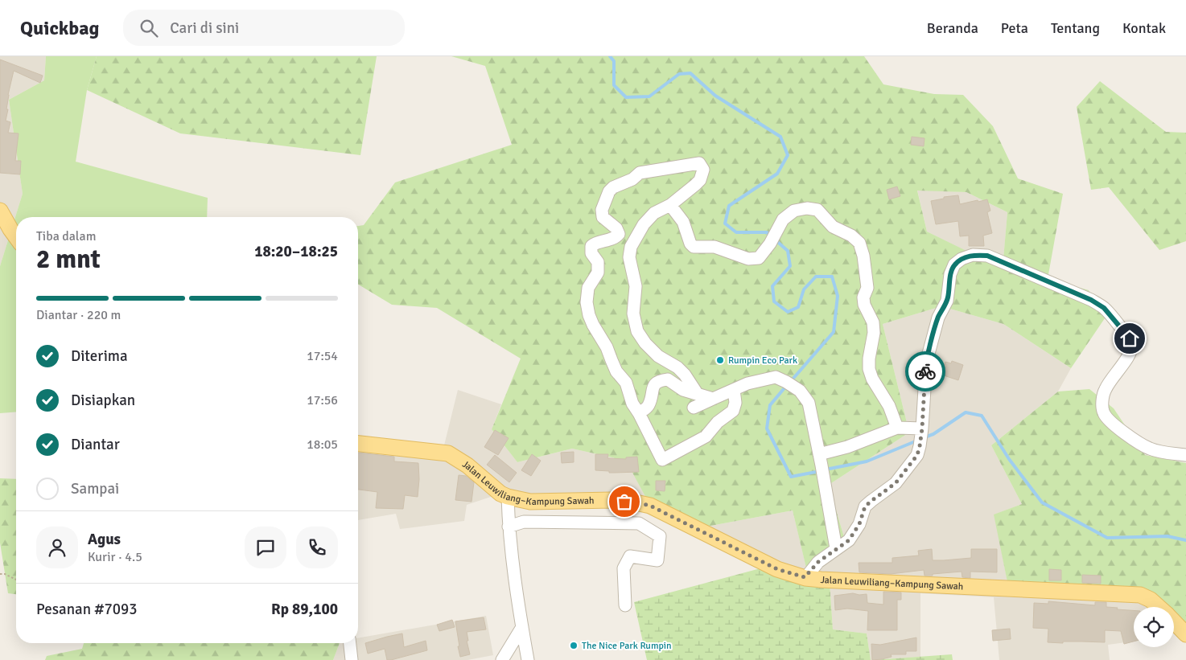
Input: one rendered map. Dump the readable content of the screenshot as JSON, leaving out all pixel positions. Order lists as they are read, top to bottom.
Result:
{
  "streets": {
    "main road": ["Jalan Leuwiliang–Kampung Sawah"]
  },
  "places": ["Rumpin Eco Park", "The Nice Park Rumpin"],
  "page": {
    "header": "Quickbag",
    "search": "Cari di sini",
    "nav": [
      "Beranda",
      "Peta",
      "Tentang",
      "Kontak"
    ],
    "heading": ["2 mnt", "Tiba dalam", "18:20–18:25"],
    "panel": [
      "Agus",
      "Kurir · 4.5",
      "Pesanan #7093",
      "Rp 89,100"
    ],
    "bar": "Diantar · 220 m",
    "list": [
      ["Diterima", "17:54"],
      ["Disiapkan", "17:56"],
      ["Diantar", "18:05"],
      "Sampai"
    ]
  }
}
